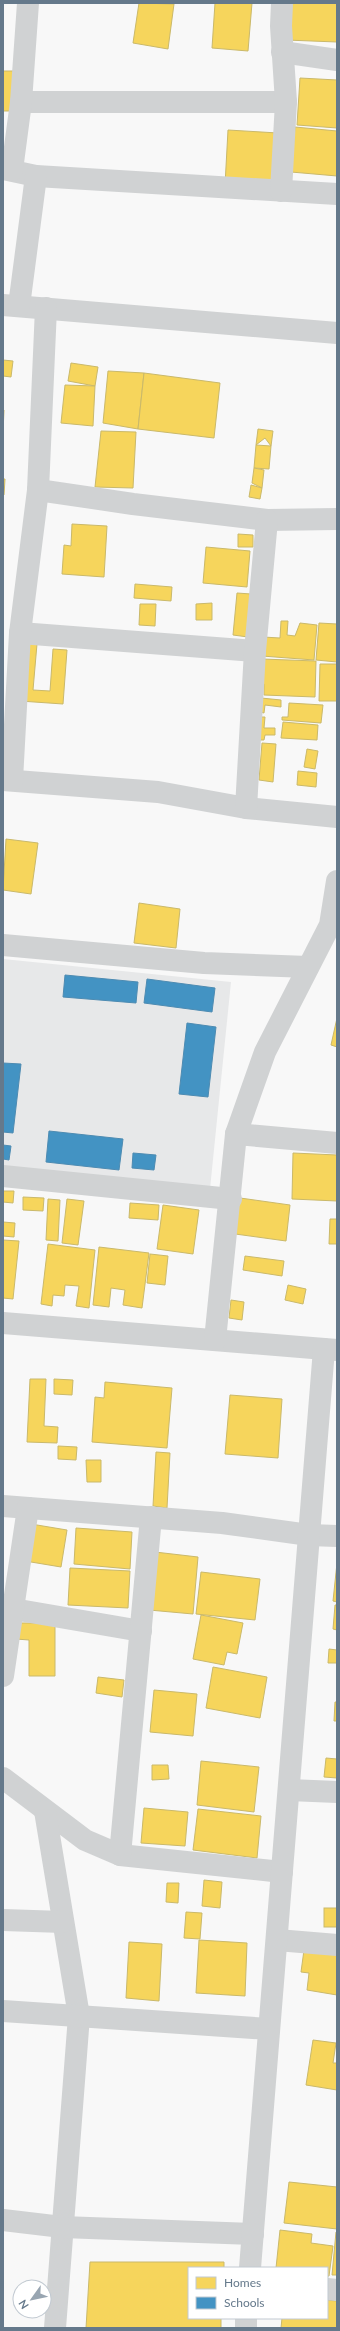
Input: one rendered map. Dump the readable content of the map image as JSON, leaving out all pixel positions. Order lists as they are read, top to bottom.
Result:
{
  "legend": ["Homes", "Schools"],
  "north": "bottom left"
}
